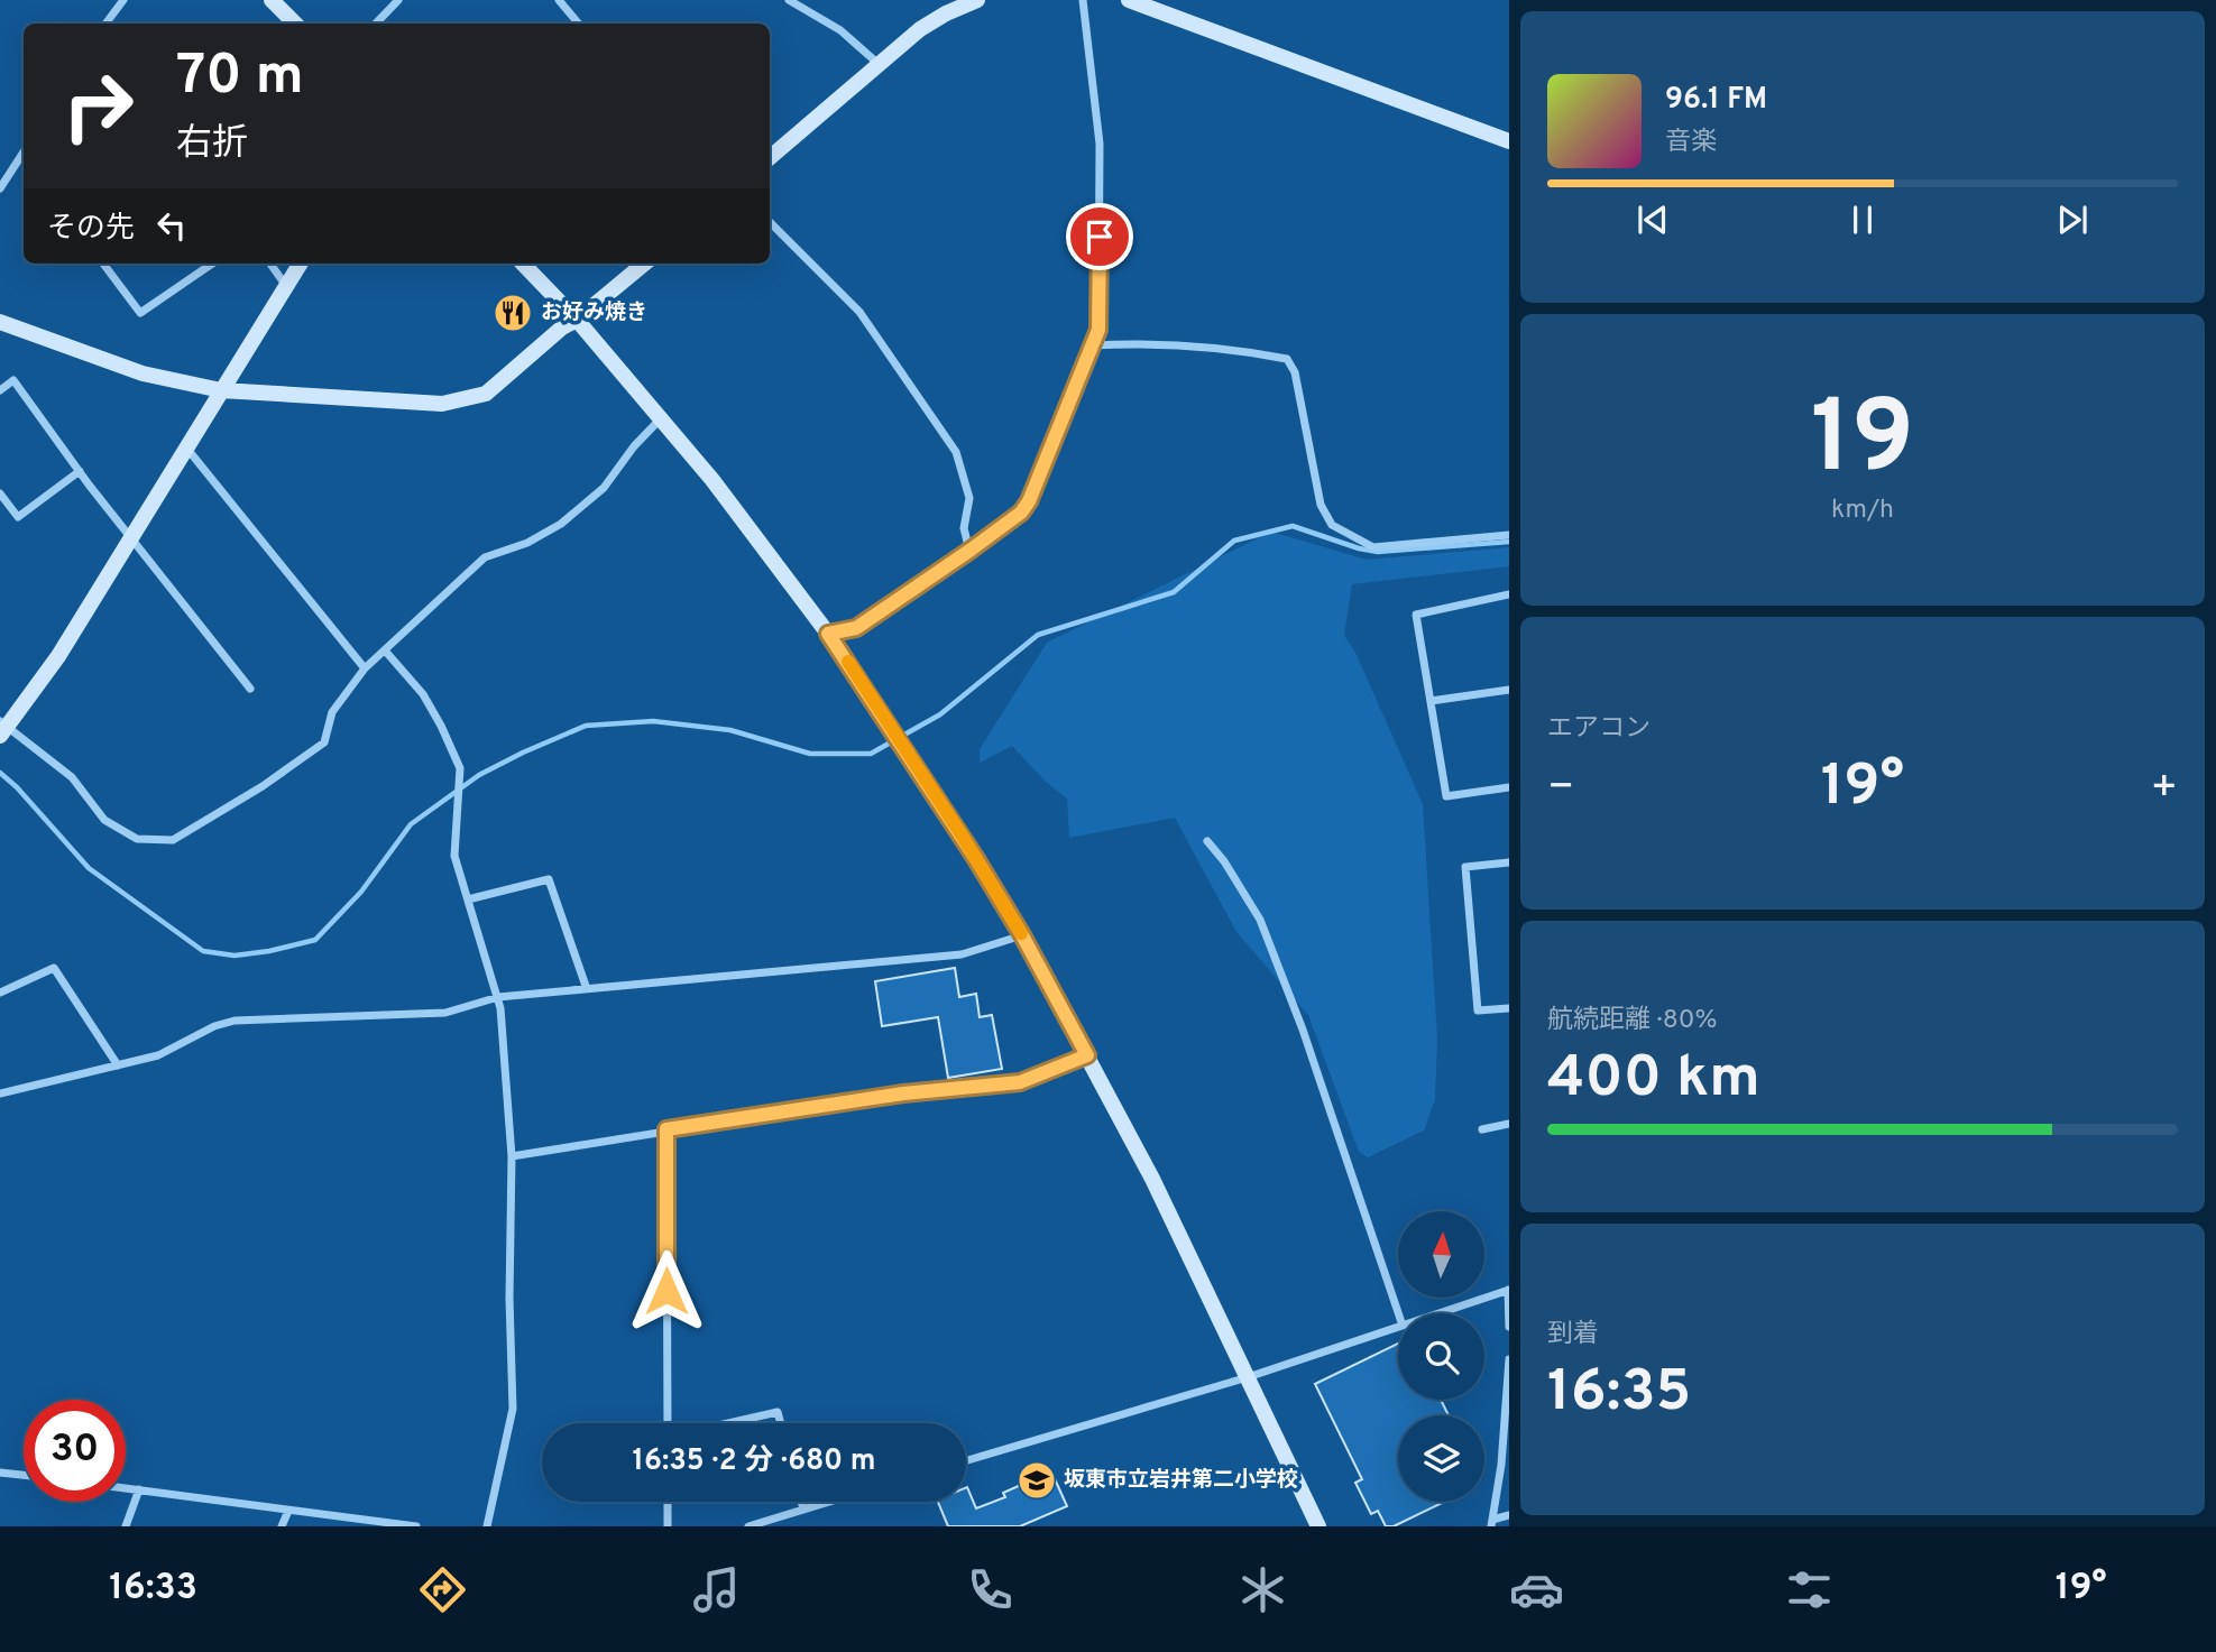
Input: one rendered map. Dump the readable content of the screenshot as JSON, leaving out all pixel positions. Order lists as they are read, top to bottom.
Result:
{
  "places": {
    "restaurant": ["お好み焼き"],
    "school or university": ["坂東市立岩井第二小学校"]
  },
  "north": "top",
  "page": {
    "turn": ["70 m", "右折"],
    "song": ["96.1 FM", "音楽"],
    "then": "その先",
    "tile": [
      ["19", "km/h"],
      "エアコン",
      ["航続距離 · 80%", "400 km"],
      ["到着", "16:35"]
    ],
    "heat": ["−", "19°", "+"],
    "limit": "30",
    "trip": "16:35 · 2 分 · 680 m",
    "tabs": ["16:33", "19°"]
  }
}
